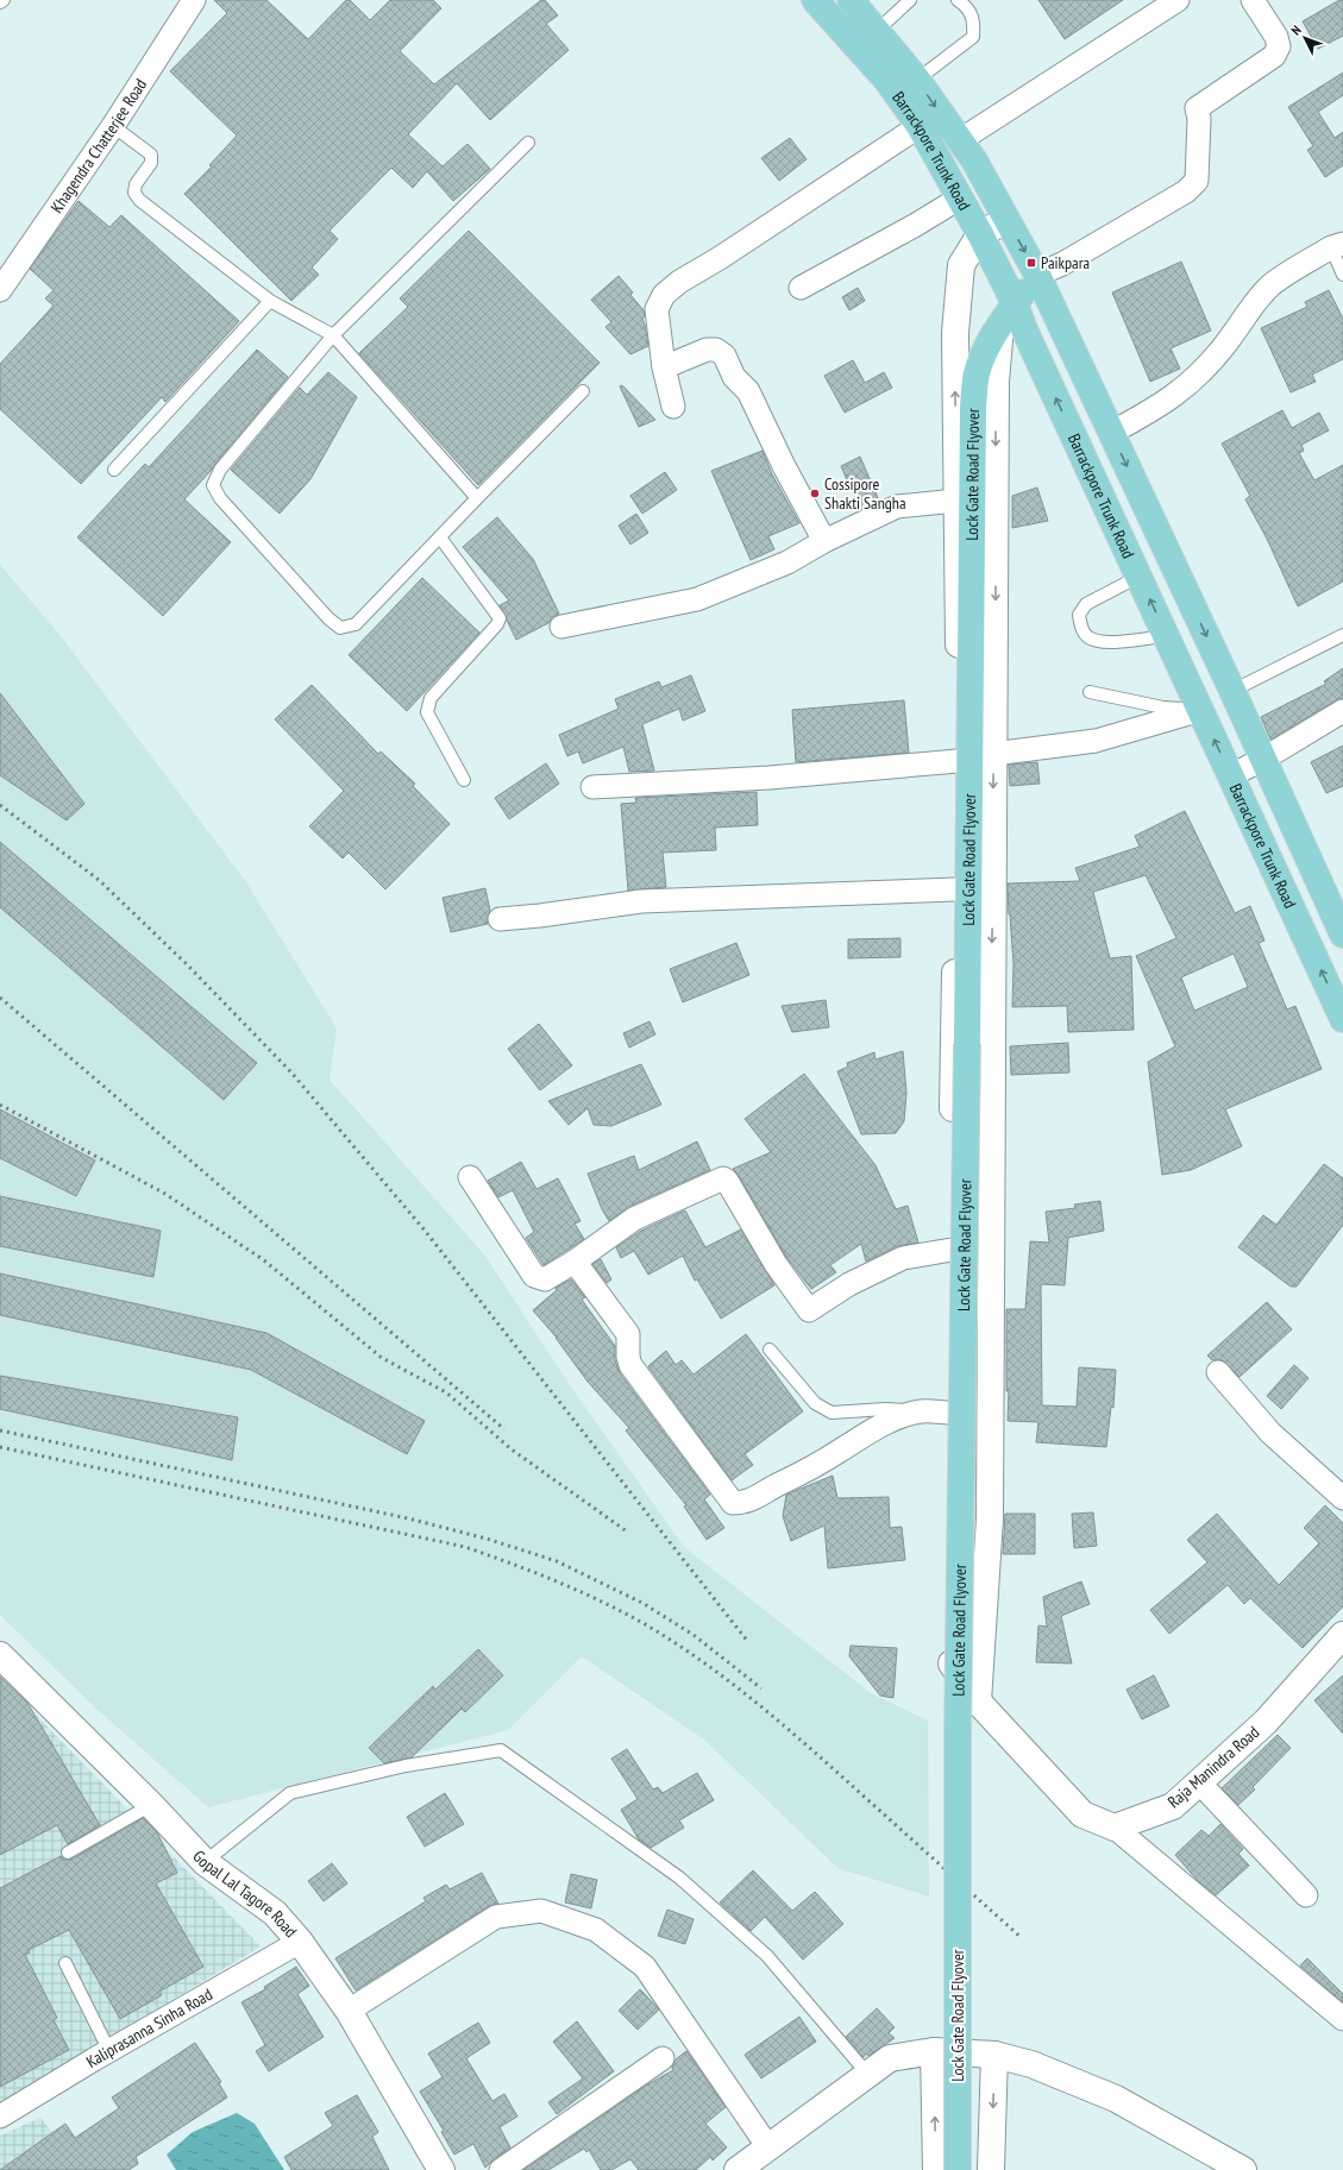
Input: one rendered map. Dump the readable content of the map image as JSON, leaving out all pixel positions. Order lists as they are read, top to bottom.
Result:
{
  "streets": {
    "main road": ["Barrackpore Trunk Road", "Lock Gate Road Flyover"],
    "street": [
      "Khagendra Chatterjee Road",
      "Raja Manindra Road",
      "Gopal Lal Tagore Road",
      "Kaliprasanna Sinha Road"
    ]
  },
  "crossings": [
    ["Barrackpore Trunk Road", "Lock Gate Road Flyover"],
    ["Gopal Lal Tagore Road", "Kaliprasanna Sinha Road"]
  ],
  "places": {
    "transit": ["Paikpara"],
    "other": ["Cossipore Shakti Sangha"]
  },
  "north": "top left"
}
